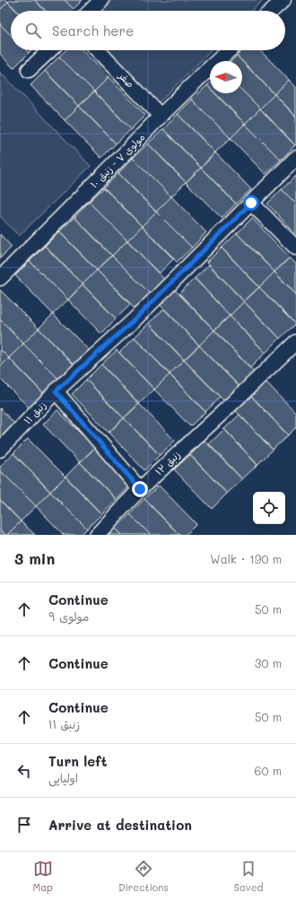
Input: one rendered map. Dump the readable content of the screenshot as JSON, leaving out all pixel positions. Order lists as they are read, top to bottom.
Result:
{
  "streets": {
    "street": [
      "صفر",
      "مولوی ۷ - زنبق ۱۰",
      "زنبق ۱۱",
      "زنبق ۱۲"
    ]
  },
  "crossings": [
    ["صفر", "مولوی ۷ - زنبق ۱۰"]
  ],
  "north": "left",
  "page": {
    "search": "Search here",
    "heading": ["3 min", "Walk · 190 m"],
    "list": [
      ["Continue", "مولوی ۹", "50 m"],
      ["Continue", "30 m"],
      ["Continue", "زنبق ۱۱", "50 m"],
      ["Turn left", "اولیایی", "60 m"],
      "Arrive at destination"
    ],
    "nav": ["Map", "Directions", "Saved"]
  }
}
